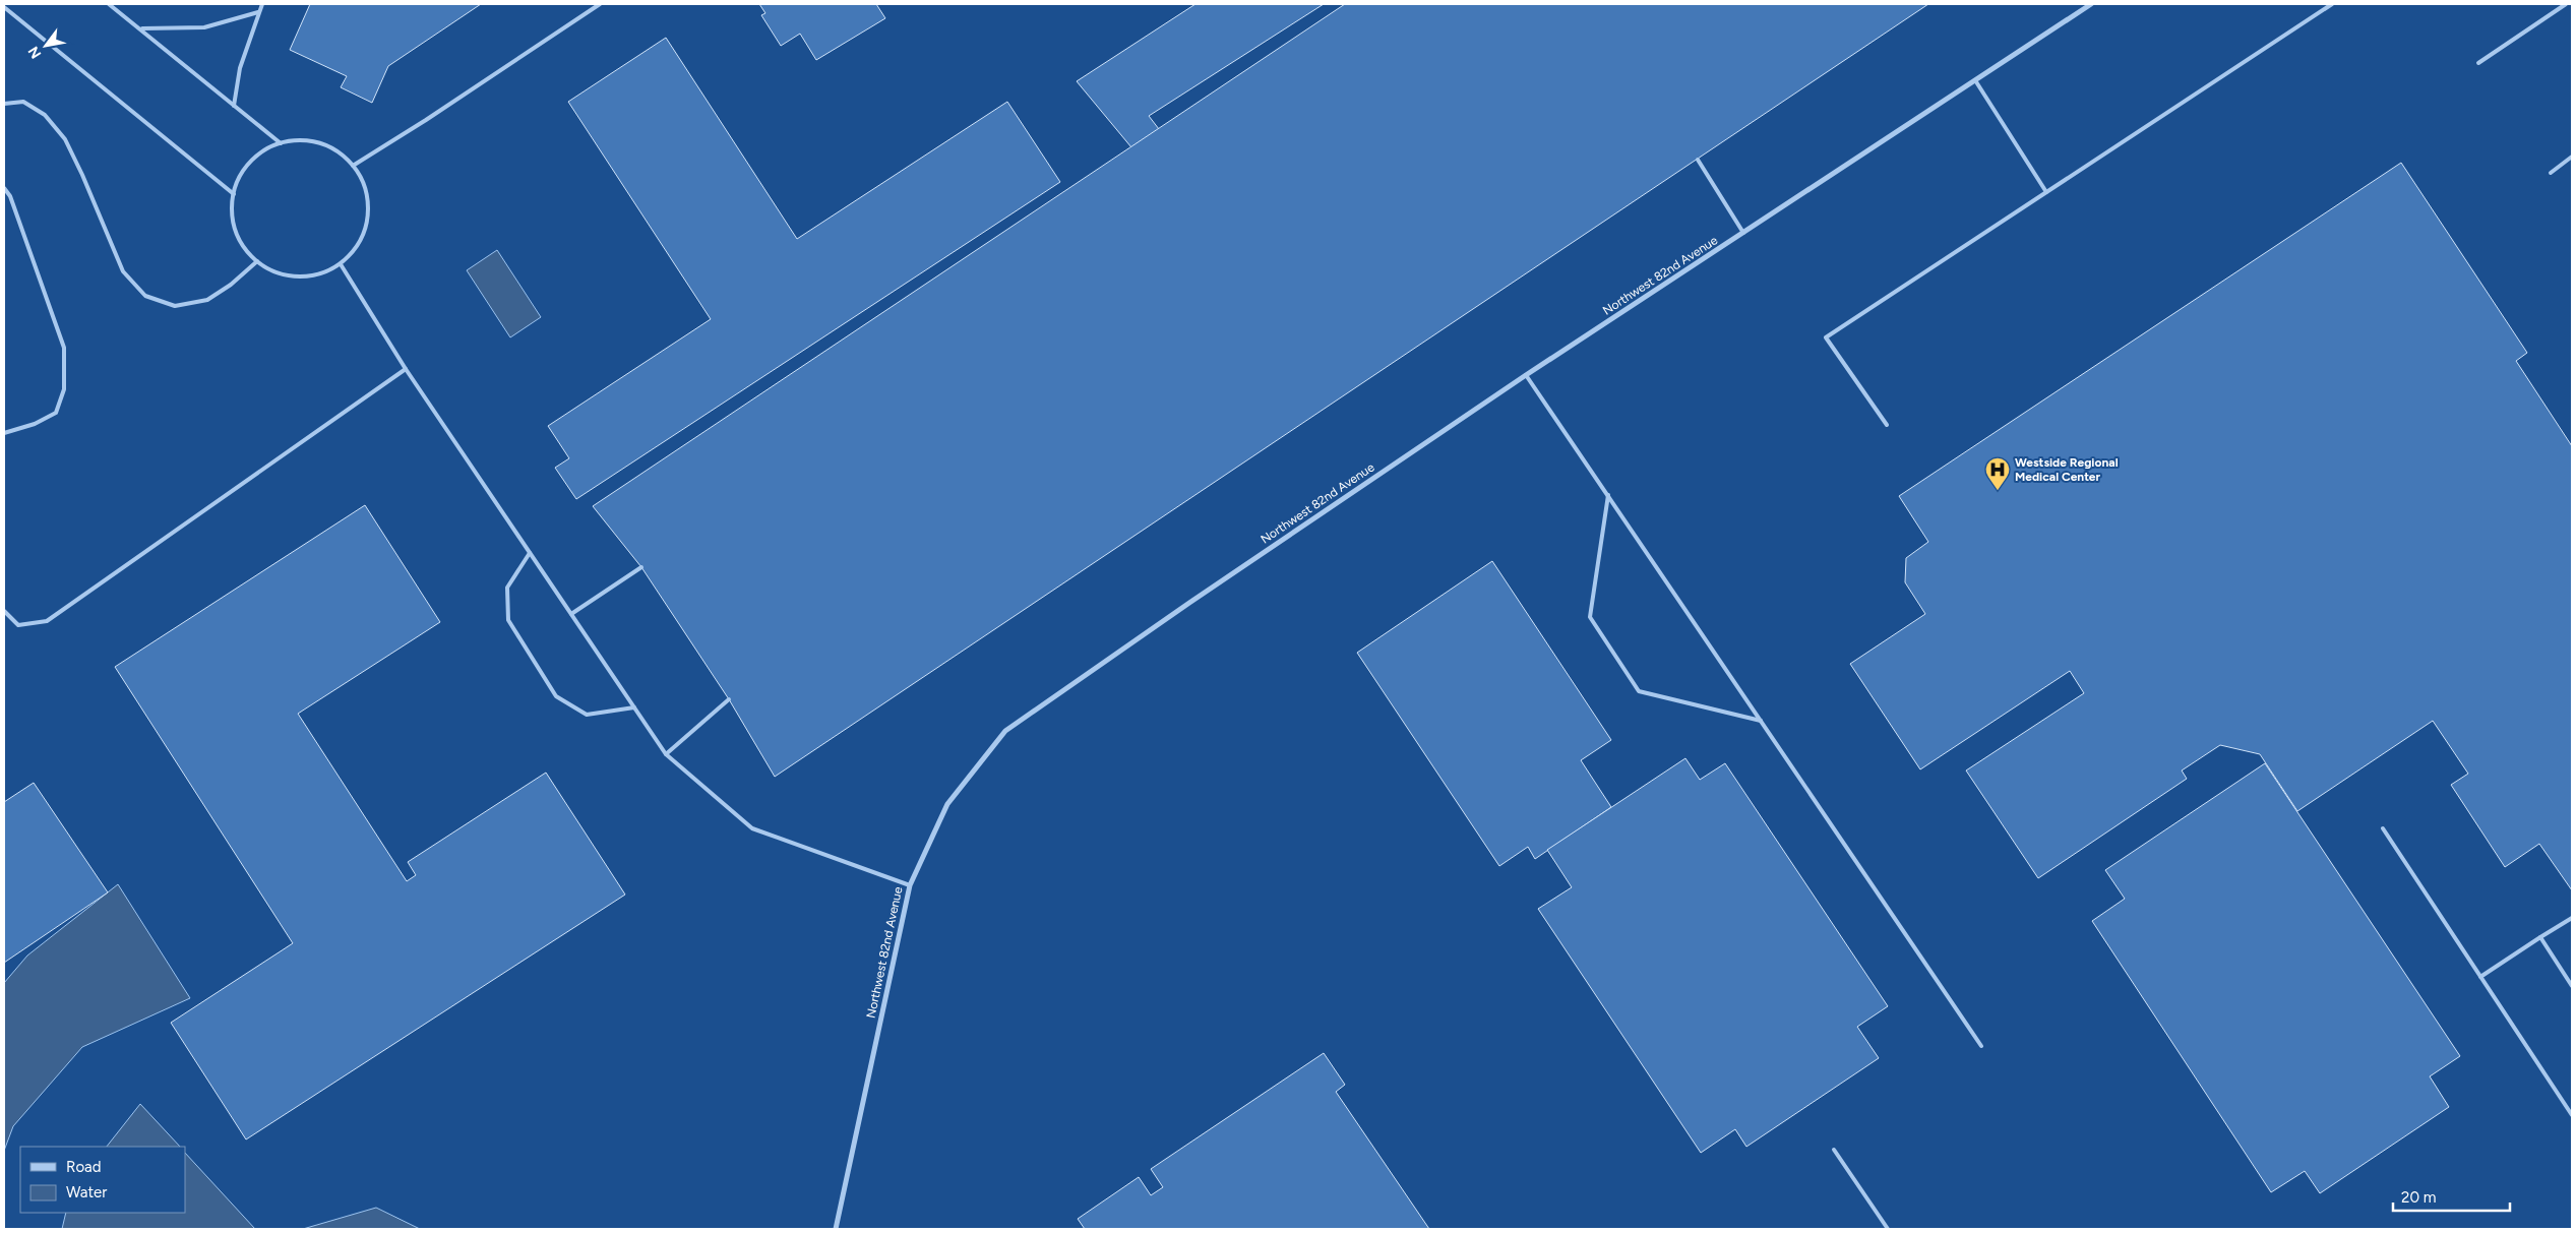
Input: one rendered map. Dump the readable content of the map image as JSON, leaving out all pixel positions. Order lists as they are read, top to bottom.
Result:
{
  "streets": {
    "street": ["Northwest 82nd Avenue"]
  },
  "places": {
    "hospital": ["Westside Regional Medical Center"]
  },
  "legend": ["Road", "Water"],
  "scale_bar": "20 m",
  "north": "bottom left"
}
